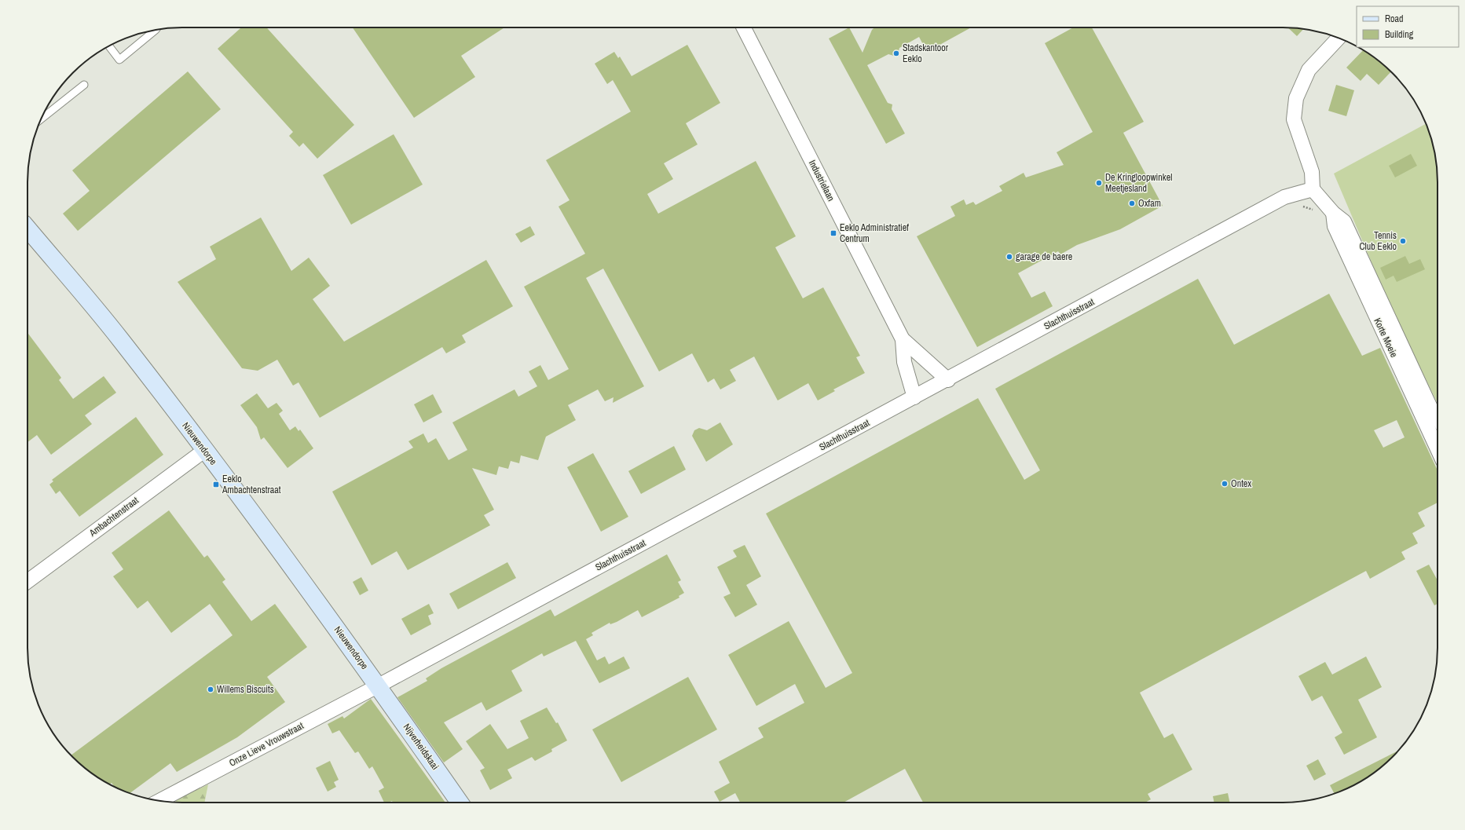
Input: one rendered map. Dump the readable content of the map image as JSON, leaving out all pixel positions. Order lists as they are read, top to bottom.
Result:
{
  "streets": {
    "street": [
      "Industrielaan",
      "Slachthuisstraat",
      "Korte Moeie",
      "Nieuwendorpe",
      "Ambachtenstraat",
      "Onze Lieve Vrouwstraat",
      "Nijverheidskaai"
    ]
  },
  "crossings": [
    ["Industrielaan", "Slachthuisstraat"],
    ["Slachthuisstraat", "Korte Moeie"],
    ["Slachthuisstraat", "Nieuwendorpe"],
    ["Slachthuisstraat", "Onze Lieve Vrouwstraat"],
    ["Slachthuisstraat", "Nijverheidskaai"],
    ["Nieuwendorpe", "Ambachtenstraat"],
    ["Nieuwendorpe", "Onze Lieve Vrouwstraat"],
    ["Nieuwendorpe", "Nijverheidskaai"],
    ["Onze Lieve Vrouwstraat", "Nijverheidskaai"]
  ],
  "places": {
    "other": [
      "Stadskantoor Eeklo",
      "De Kringloopwinkel Meetjesland",
      "Oxfam",
      "Tennis Club Eeklo",
      "garage de baere",
      "Ontex",
      "Willems Biscuits"
    ],
    "transit": ["Eeklo Administratief Centrum", "Eeklo Ambachtenstraat"]
  },
  "legend": ["Road", "Building"]
}
